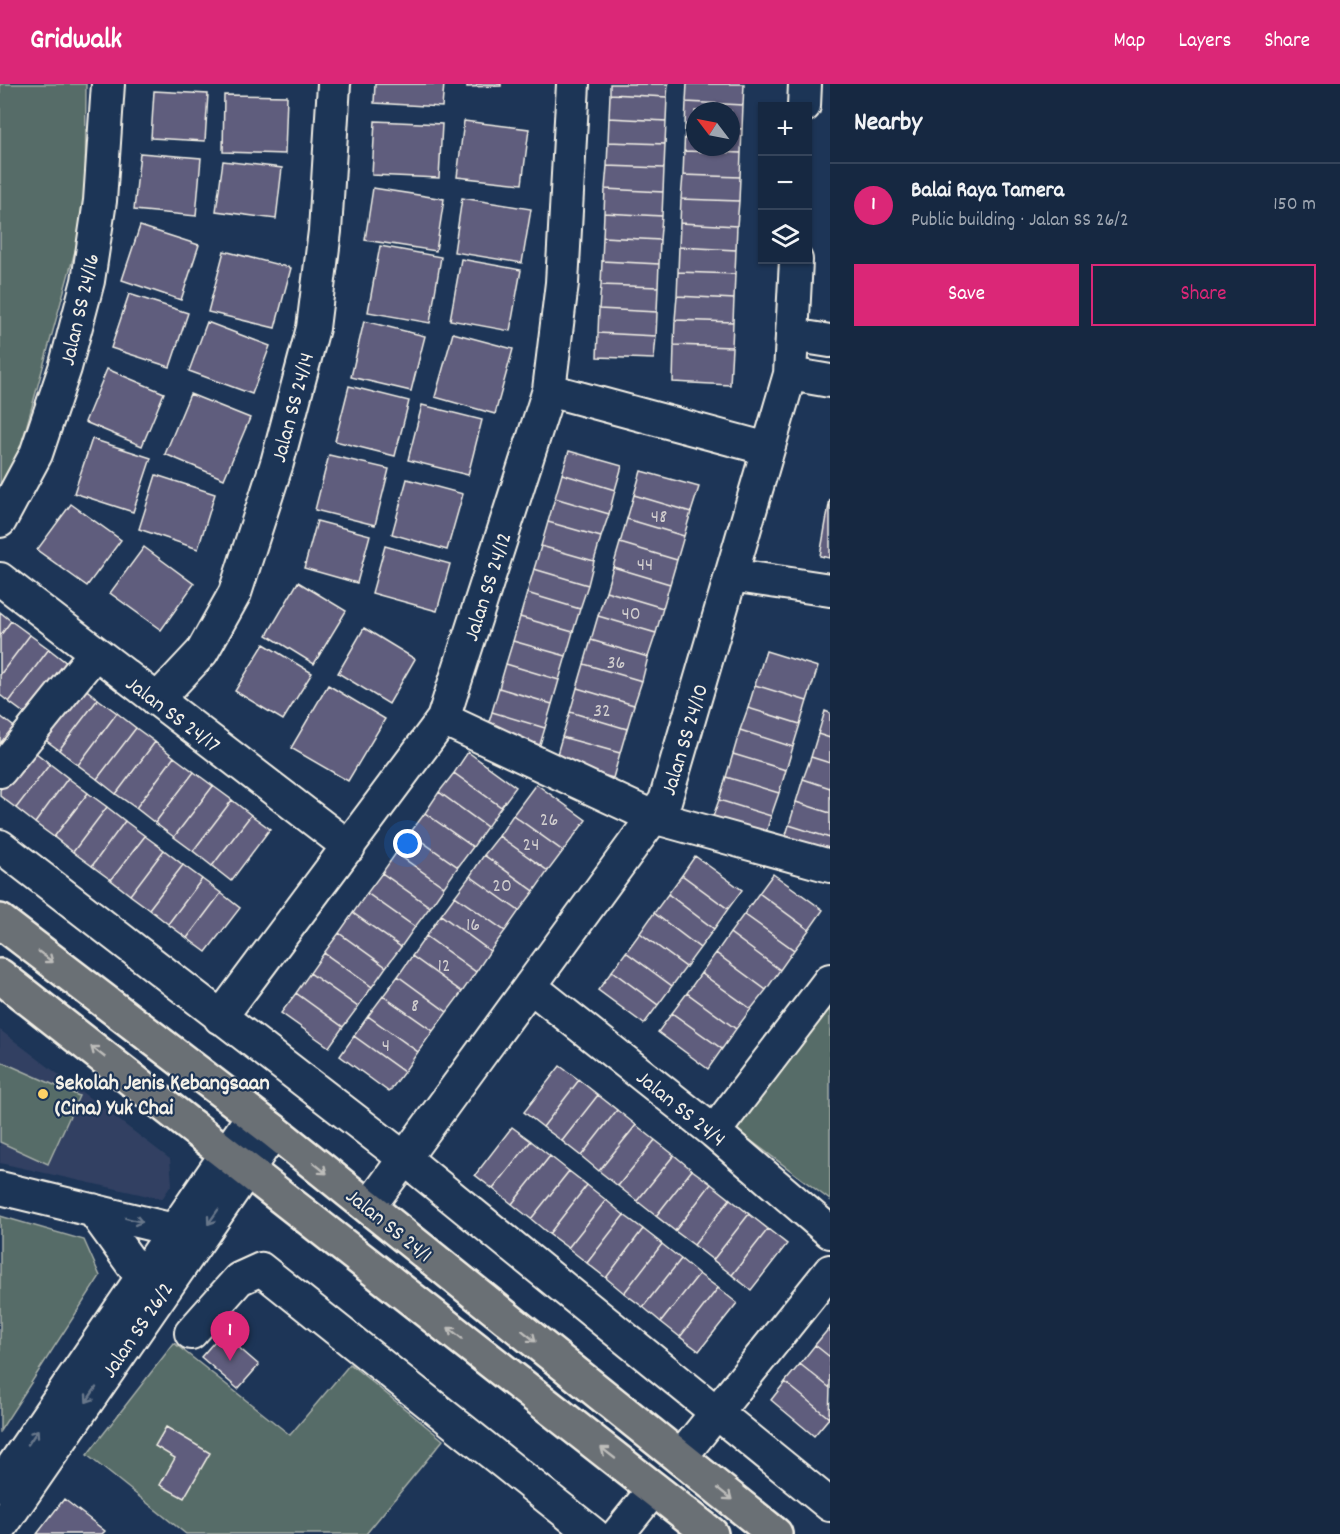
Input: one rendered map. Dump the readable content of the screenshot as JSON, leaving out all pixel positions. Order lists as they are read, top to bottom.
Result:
{
  "streets": {
    "main road": ["Jalan SS 24/1"],
    "street": [
      "Jalan SS 24/16",
      "Jalan SS 24/14",
      "Jalan SS 24/12",
      "Jalan SS 24/17",
      "Jalan SS 24/10",
      "Jalan SS 24/4",
      "Jalan SS 26/2"
    ]
  },
  "crossings": [
    ["Jalan SS 24/14", "Jalan SS 24/17"],
    ["Jalan SS 24/12", "Jalan SS 24/17"],
    ["Jalan SS 24/10", "Jalan SS 24/4"],
    ["Jalan SS 24/10", "Jalan SS 24/1"],
    ["Jalan SS 24/1", "Jalan SS 26/2"]
  ],
  "places": ["Sekolah Jenis Kebangsaan (Cina) Yuk Chai"],
  "house_numbers": [
    "48",
    "44",
    "40",
    "36",
    "32",
    "26",
    "24",
    "20",
    "16",
    "12",
    "8",
    "4"
  ],
  "north": "top left",
  "page": {
    "header": "Gridwalk",
    "nav": ["Map", "Layers", "Share"],
    "heading": "Nearby",
    "map_buttons": ["+", "−"],
    "list": [
      {
        "mark": "1",
        "name": "Balai Raya Tamera",
        "note": "Public building · Jalan SS 26/2",
        "value": "150 m"
      }
    ],
    "buttons": ["Save", "Share"],
    "pins": "1"
  }
}
